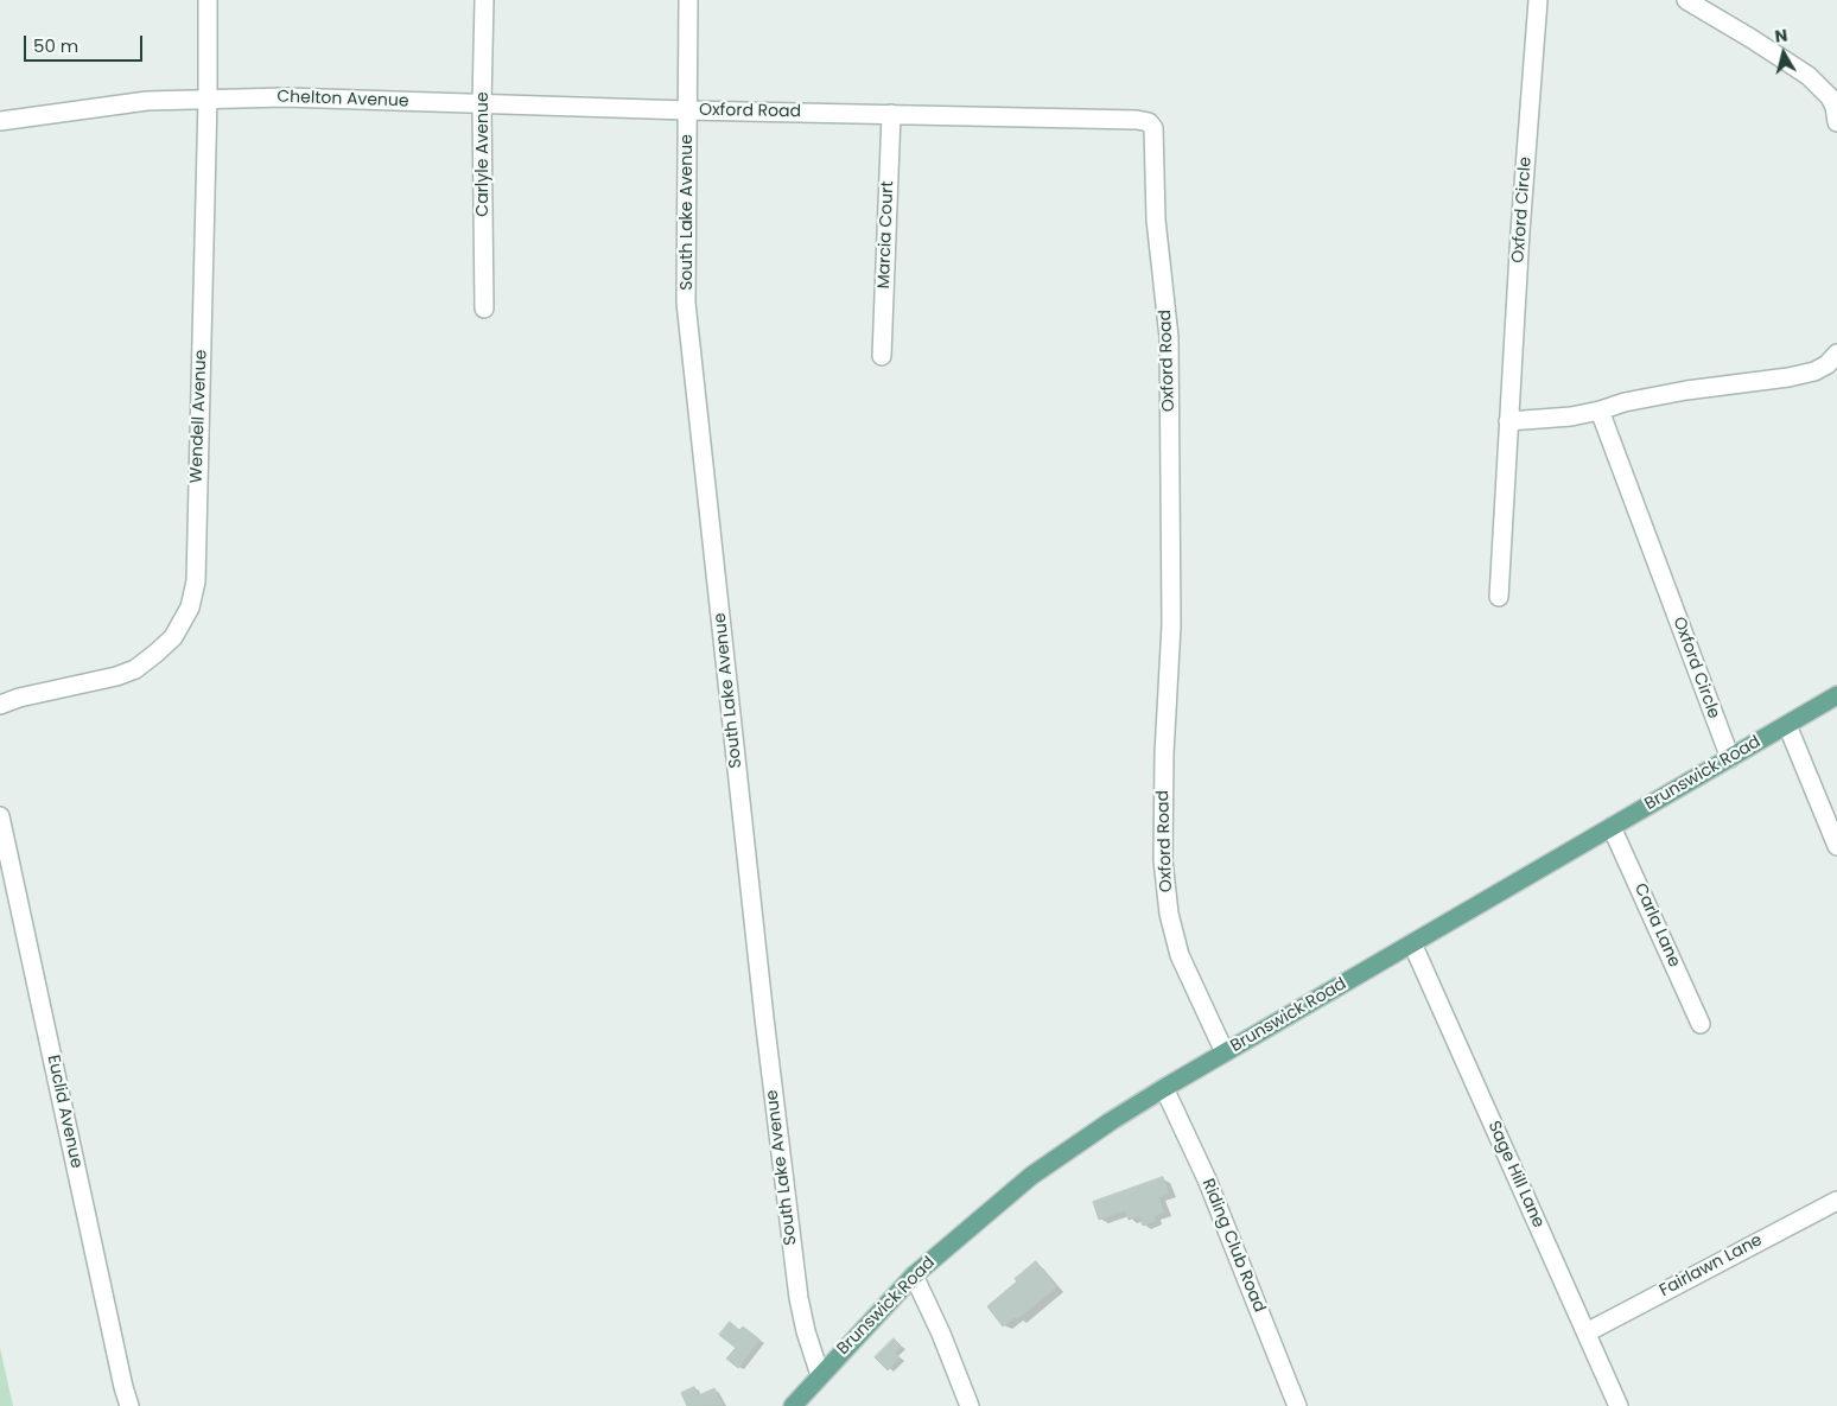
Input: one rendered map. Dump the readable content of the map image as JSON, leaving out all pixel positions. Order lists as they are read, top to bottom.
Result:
{
  "streets": {
    "main road": ["Brunswick Road"],
    "street": [
      "Chelton Avenue",
      "Oxford Road",
      "Carlyle Avenue",
      "Oxford Circle",
      "South Lake Avenue",
      "Marcia Court",
      "Wendell Avenue",
      "Carla Lane",
      "Euclid Avenue",
      "Sage Hill Lane",
      "Riding Club Road",
      "Fairlawn Lane"
    ]
  },
  "crossings": [
    ["Chelton Avenue", "Oxford Road"],
    ["Chelton Avenue", "Carlyle Avenue"],
    ["Chelton Avenue", "South Lake Avenue"],
    ["Chelton Avenue", "Wendell Avenue"],
    ["Oxford Road", "South Lake Avenue"],
    ["Oxford Road", "Marcia Court"],
    ["Oxford Road", "Brunswick Road"],
    ["Oxford Circle", "Brunswick Road"],
    ["South Lake Avenue", "Brunswick Road"],
    ["Brunswick Road", "Carla Lane"],
    ["Brunswick Road", "Sage Hill Lane"],
    ["Brunswick Road", "Riding Club Road"],
    ["Sage Hill Lane", "Fairlawn Lane"]
  ],
  "scale_bar": "50 m",
  "north": "top"
}
